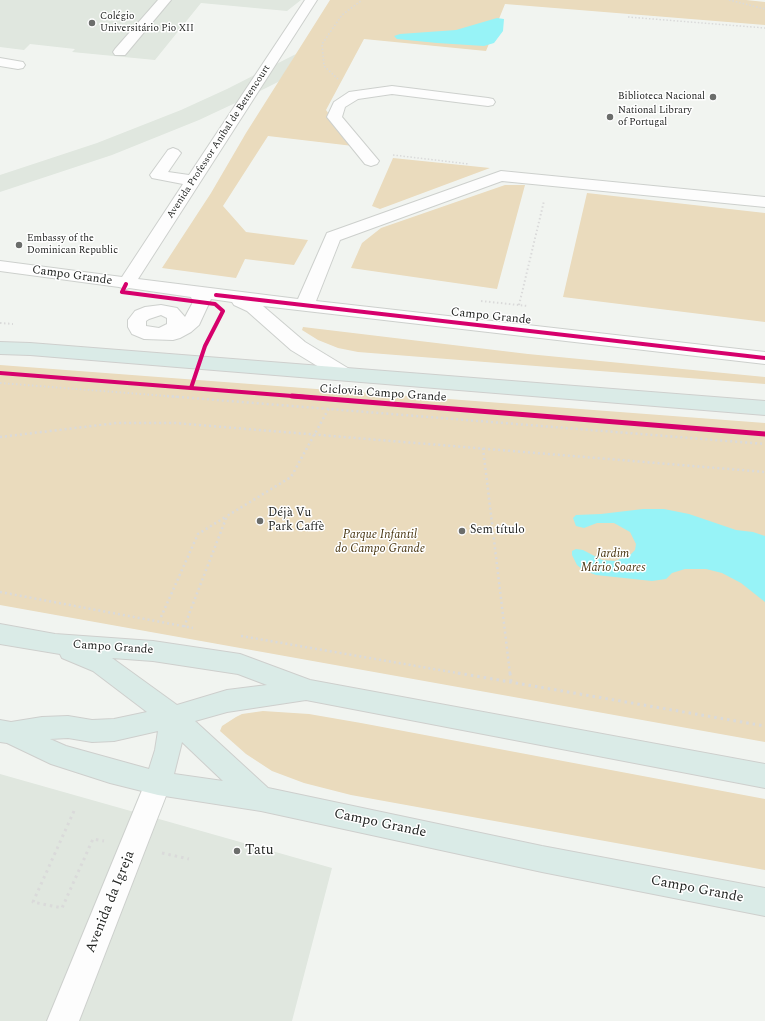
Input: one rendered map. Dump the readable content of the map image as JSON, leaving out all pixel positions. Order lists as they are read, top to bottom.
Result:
{
  "streets": {
    "main road": ["Campo Grande"],
    "street": ["Avenida Professor Aníbal de Bettencourt", "Avenida da Igreja"],
    "cycle path": ["Ciclovia Campo Grande"]
  },
  "crossings": [
    ["Avenida Professor Aníbal de Bettencourt", "Campo Grande"],
    ["Campo Grande", "Avenida da Igreja"]
  ],
  "parks": ["Parque Infantil do Campo Grande", "Jardim Mário Soares"],
  "places": [
    "Colégio Universitário Pio XII",
    "Biblioteca Nacional",
    "National Library of Portugal",
    "Embassy of the Dominican Republic",
    "Déjà Vu Park Caffè",
    "Sem título",
    "Tatu"
  ]
}
